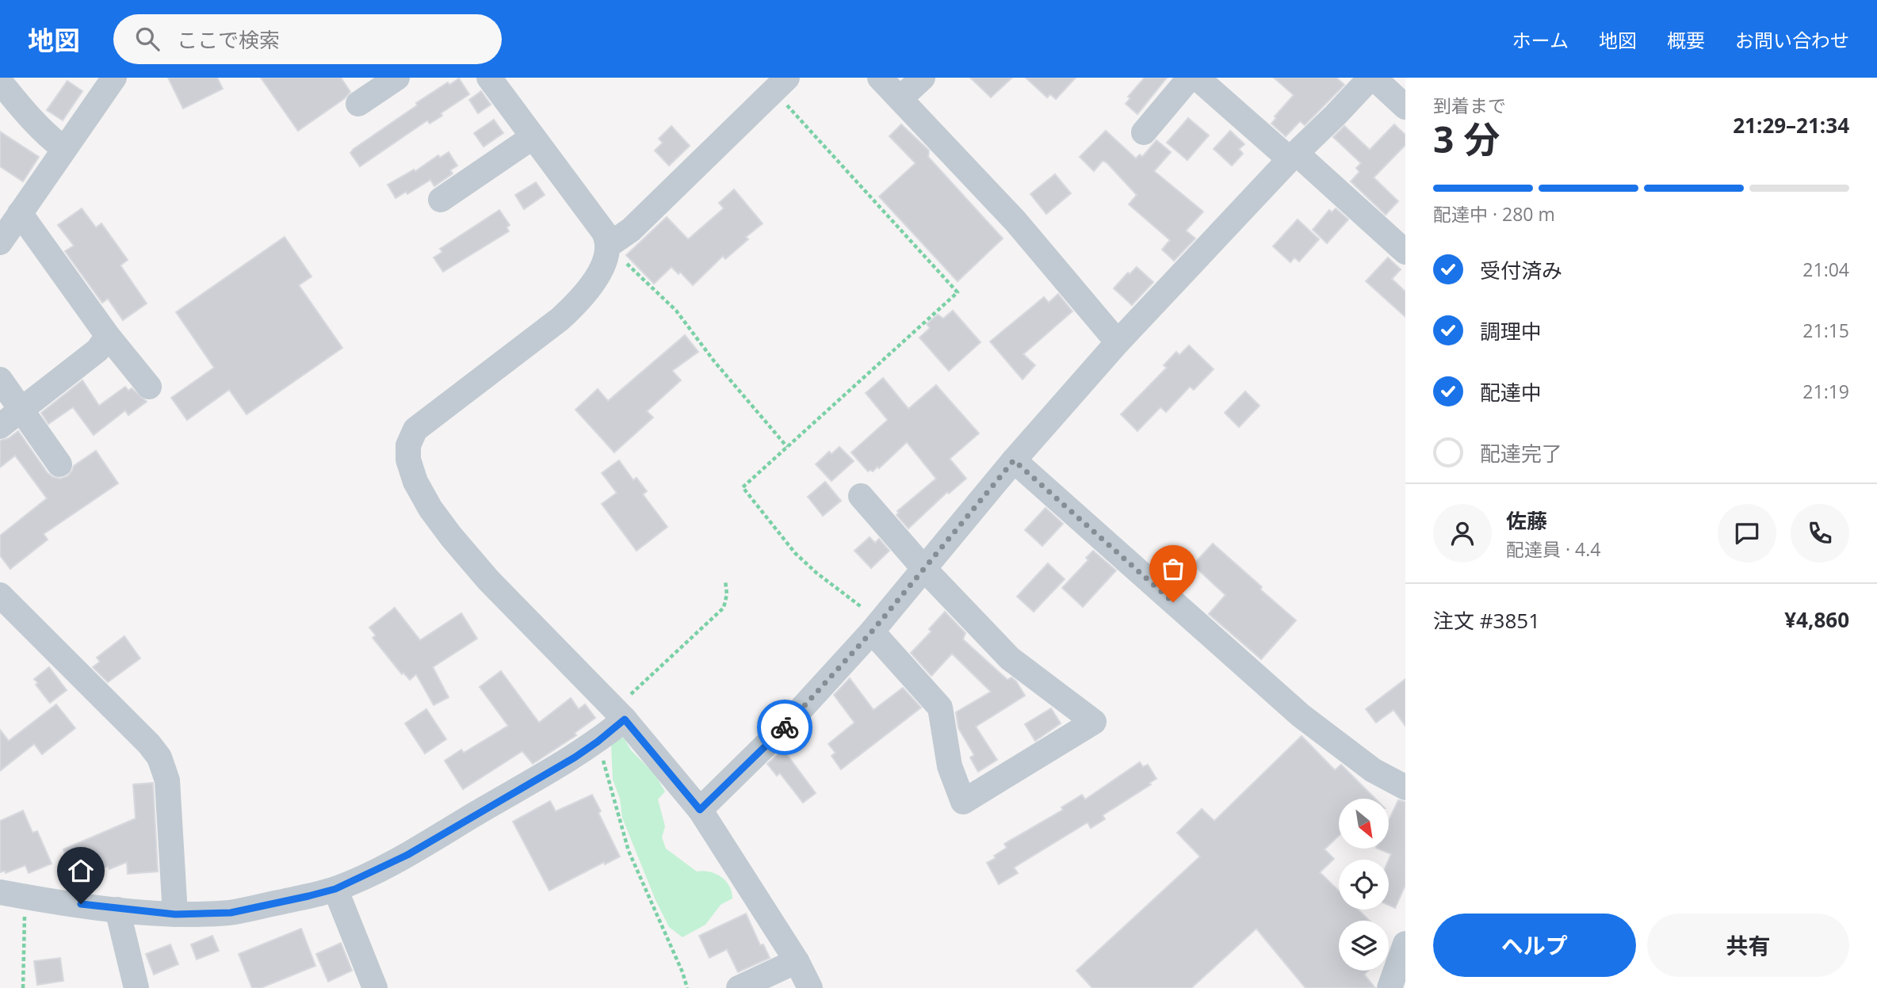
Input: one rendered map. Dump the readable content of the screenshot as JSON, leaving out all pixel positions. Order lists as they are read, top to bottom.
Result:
{
  "north": "bottom right",
  "page": {
    "header": "地図",
    "search": "ここで検索",
    "nav": [
      "ホーム",
      "地図",
      "概要",
      "お問い合わせ"
    ],
    "heading": ["3 分", "到着まで", "21:29–21:34"],
    "panel": [
      "佐藤",
      "配達員 · 4.4",
      "注文 #3851",
      "¥4,860"
    ],
    "bar": "配達中 · 280 m",
    "list": [
      ["受付済み", "21:04"],
      ["調理中", "21:15"],
      ["配達中", "21:19"],
      "配達完了"
    ],
    "buttons": ["ヘルプ", "共有"]
  }
}
